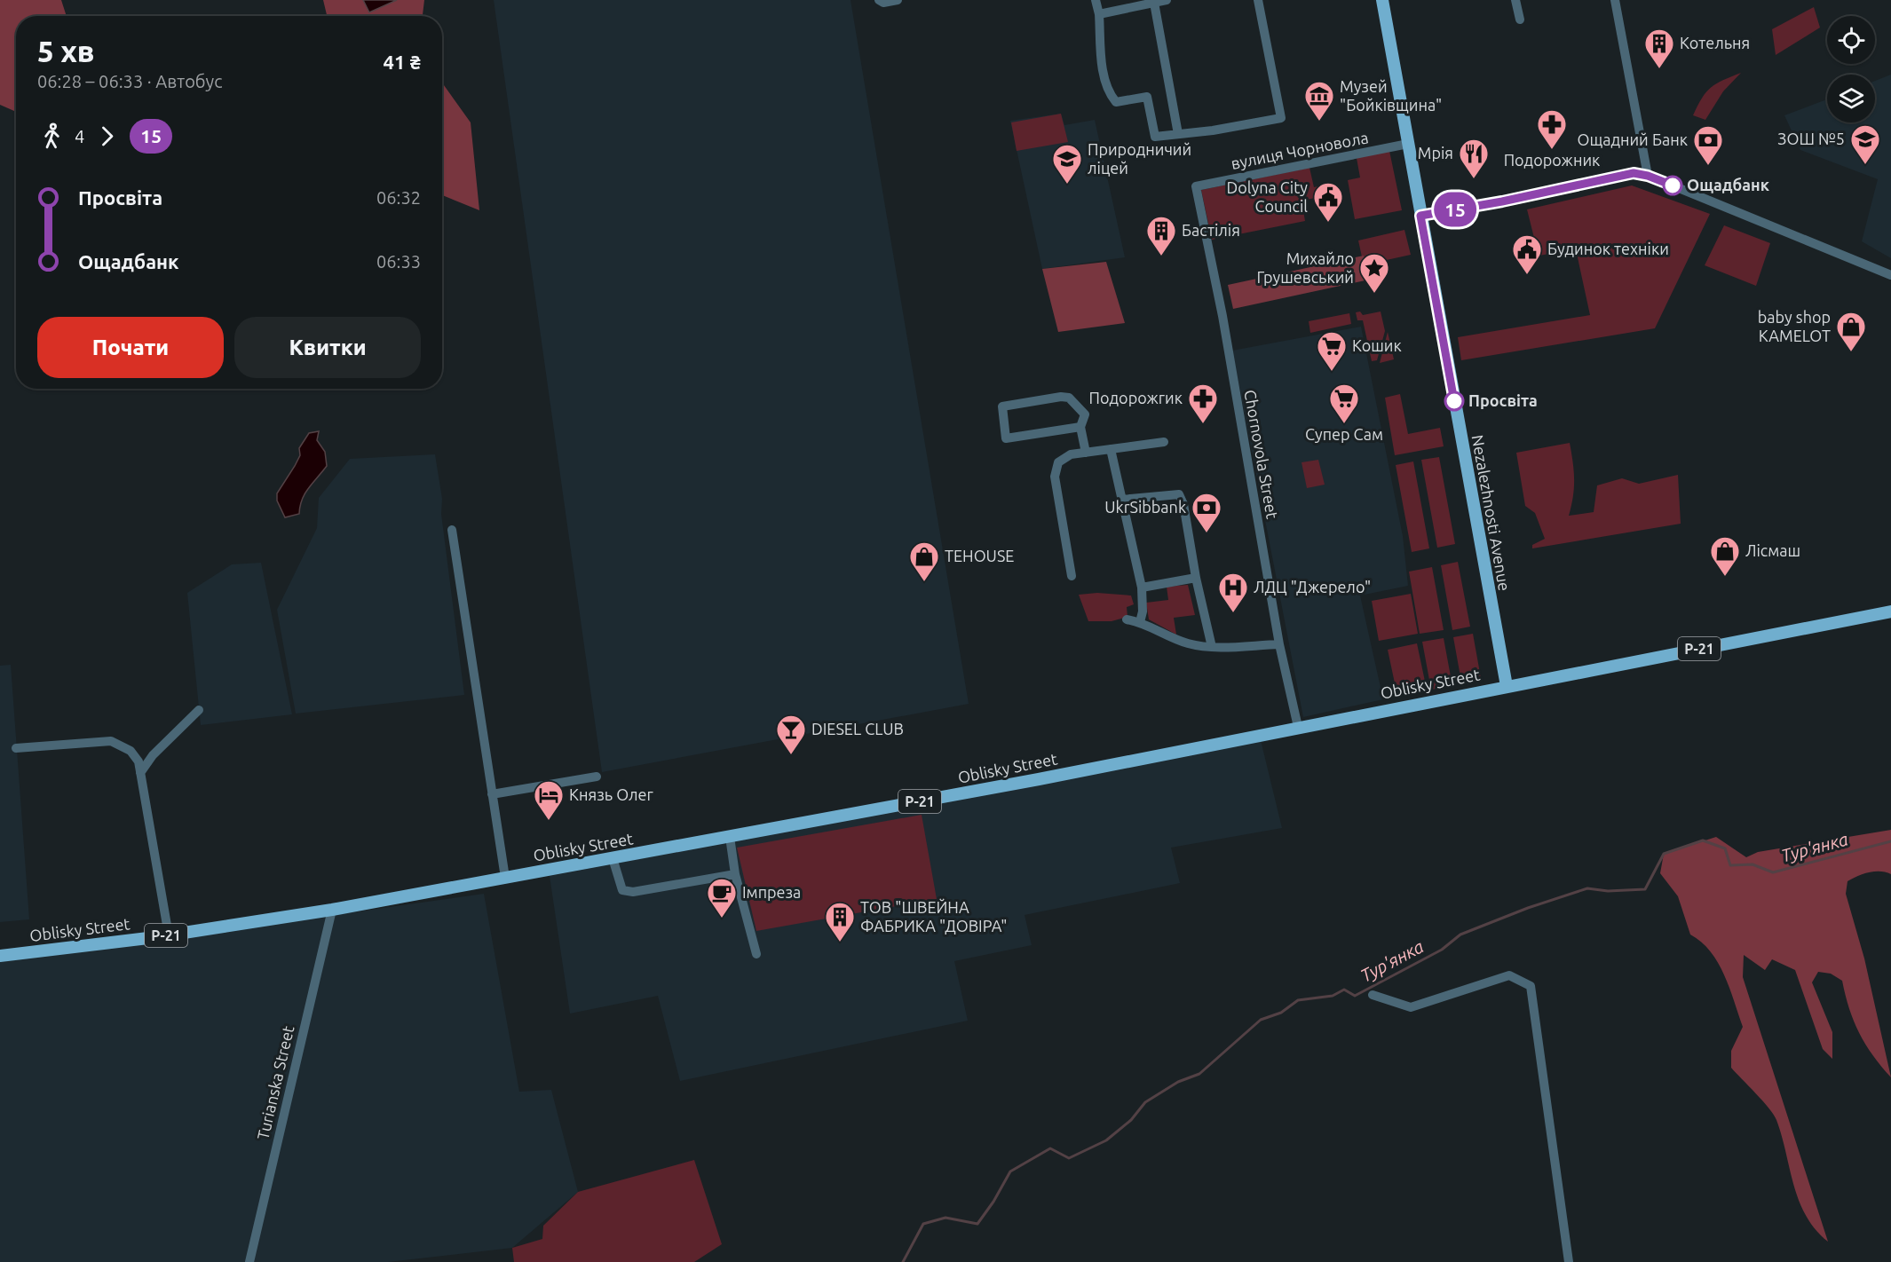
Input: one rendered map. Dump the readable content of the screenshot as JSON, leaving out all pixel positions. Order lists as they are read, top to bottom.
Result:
{
  "streets": {
    "main road": ["Nezalezhnosti Avenue", "Р-21", "Oblisky Street"],
    "street": ["вулиця Чорновола", "Turianska Street"]
  },
  "crossings": [
    ["вулиця Чорновола", "Nezalezhnosti Avenue"],
    ["Nezalezhnosti Avenue", "Oblisky Street"],
    ["Oblisky Street", "Turianska Street"]
  ],
  "water": ["Тур'янка"],
  "places": {
    "building": ["Котельня", "Бастілія", "ТОВ \"ШВЕЙНА ФАБРИКА \"ДОВІРА\""],
    "museum": ["Музей \"Бойківщина\""],
    "pharmacy": ["Подорожник", "Подорожгик"],
    "school or university": ["ЗОШ №5", "Природничий ліцей"],
    "bank": ["Ощадний Банк", "UkrSibbank"],
    "restaurant": ["Мрія"],
    "other": ["Ощадбанк", "Просвіта"],
    "public building": ["Dolyna City Council", "Будинок техніки"],
    "place": ["Михайло Грушевський"],
    "shop": ["baby shop KAMELOT", "Лісмаш", "TEHOUSE"],
    "supermarket": ["Кошик", "Супер Сам"],
    "hospital": ["ЛДЦ \"Джерело\""],
    "bar": ["DIESEL CLUB"],
    "hotel": ["Князь Олег"],
    "cafe": ["Імпреза"]
  },
  "lines": ["bus line 15"],
  "page": {
    "on_map": "15",
    "heading": ["5 хв", "06:28 – 06:33 · Автобус", "41 ₴"],
    "legs": ["4", "15"],
    "list": [
      {
        "name": "Просвіта",
        "value": "06:32"
      },
      {
        "name": "Ощадбанк",
        "value": "06:33"
      }
    ],
    "buttons": ["Почати", "Квитки"]
  }
}
